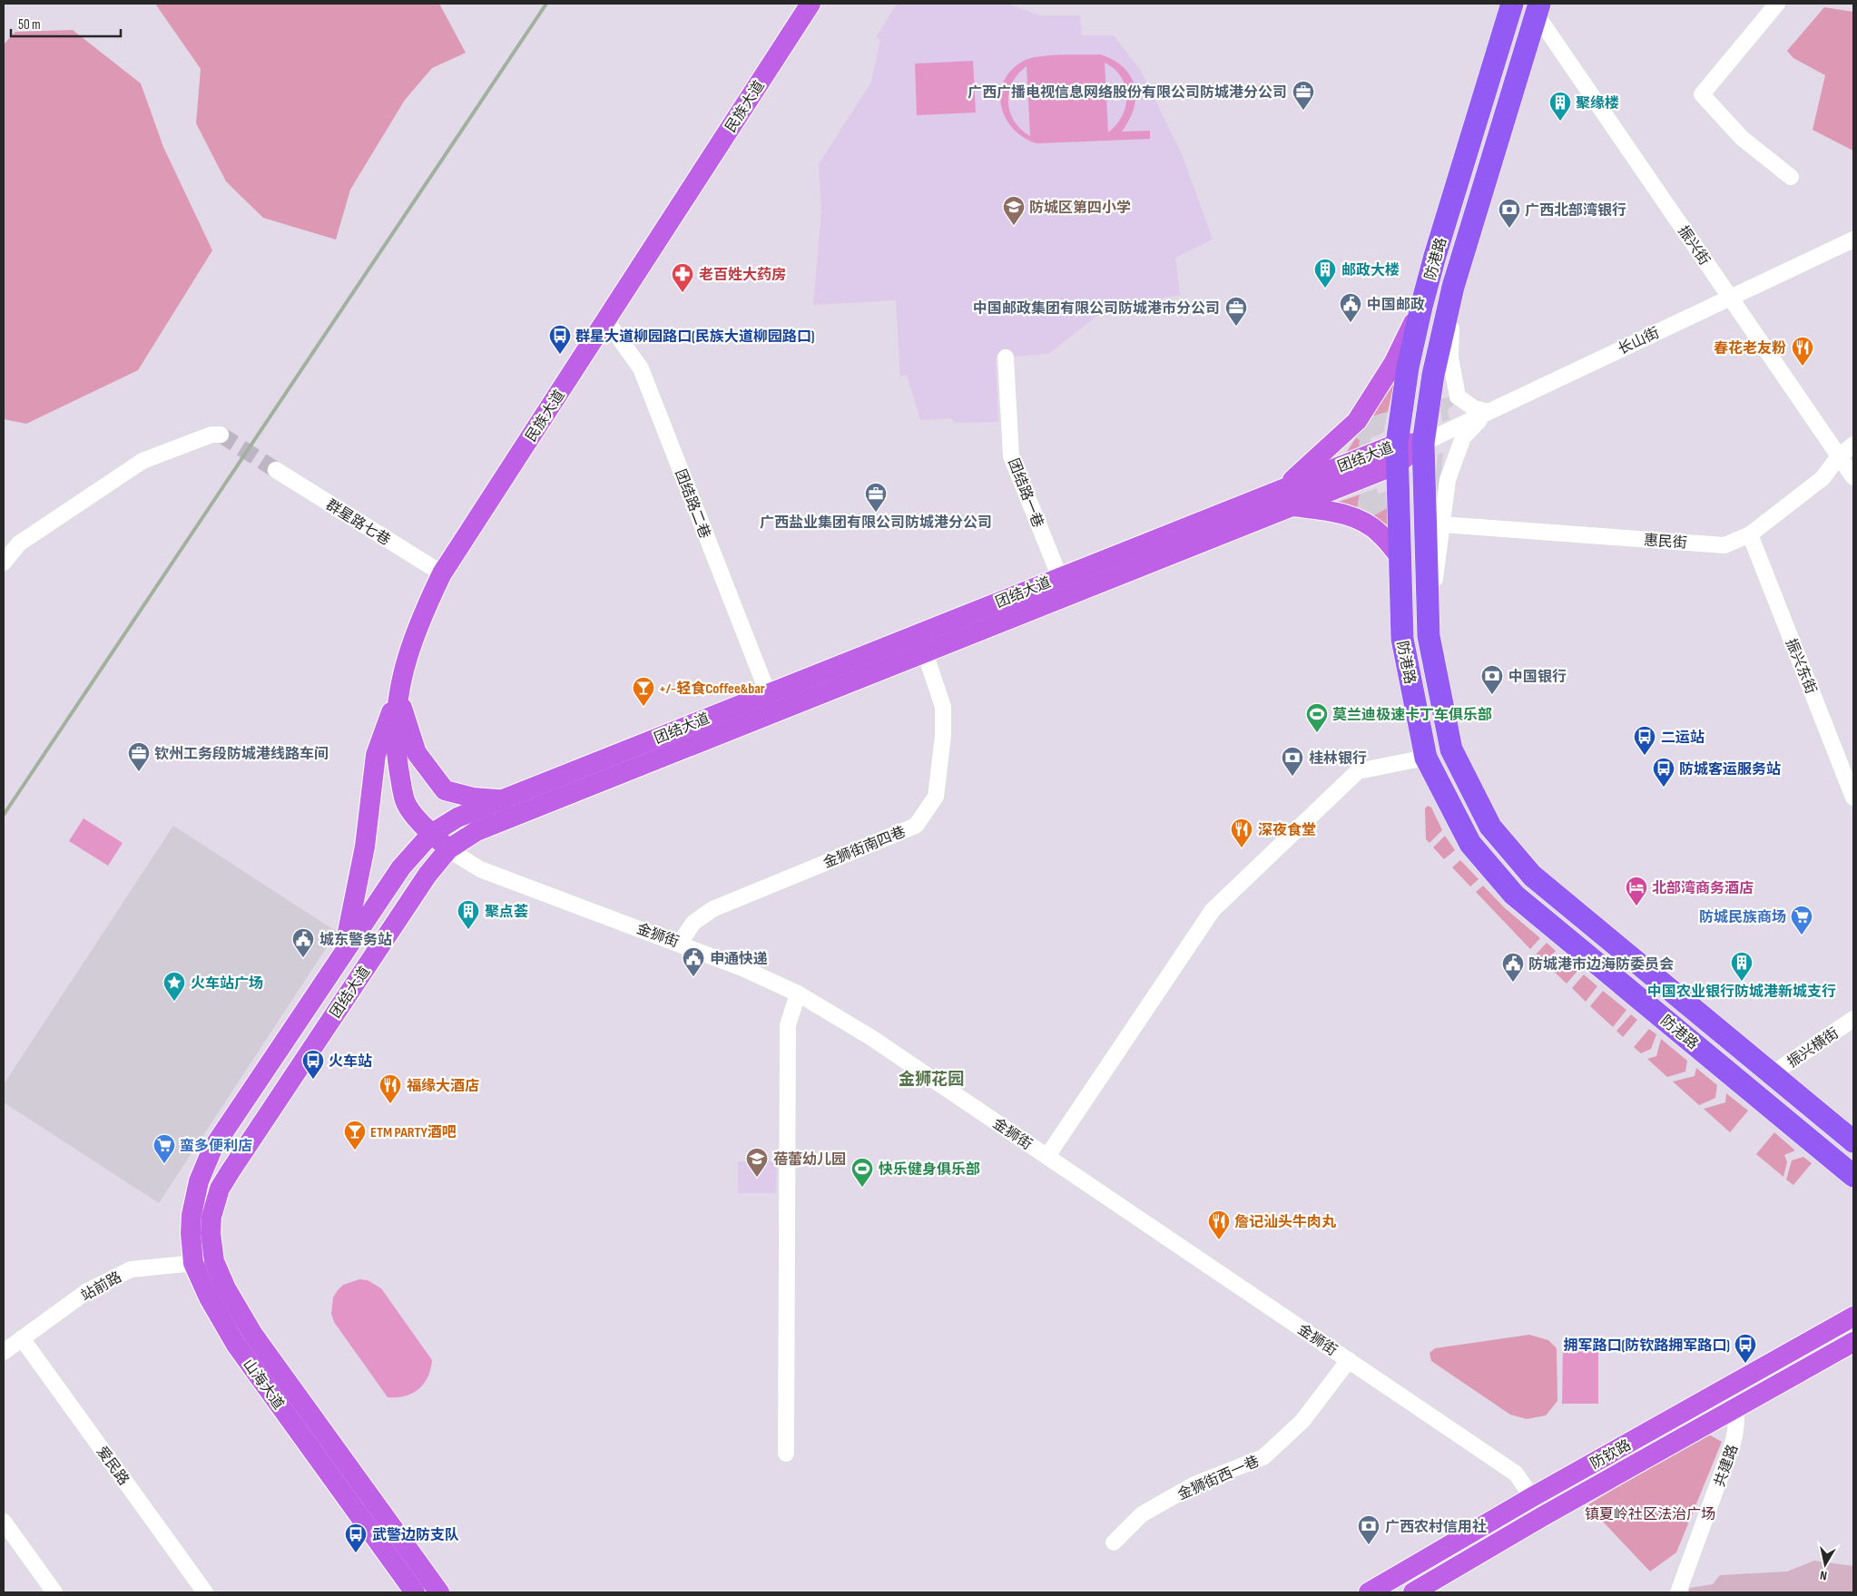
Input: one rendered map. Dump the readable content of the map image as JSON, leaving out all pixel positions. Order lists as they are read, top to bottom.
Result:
{
  "streets": {
    "highway": ["防港路"],
    "main road": [
      "民族大道",
      "团结大道",
      "山海大道",
      "防钦路"
    ],
    "street": [
      "振兴街",
      "长山街",
      "团结路一巷",
      "团结路二巷",
      "群星路七巷",
      "惠民街",
      "振兴东街",
      "金狮街南四巷",
      "金狮街",
      "振兴横街",
      "站前路",
      "爱民路",
      "共建路",
      "金狮街西一巷"
    ]
  },
  "crossings": [
    ["民族大道", "团结大道"],
    ["民族大道", "团结路二巷"],
    ["民族大道", "群星路七巷"],
    ["民族大道", "金狮街"],
    ["振兴街", "防港路"],
    ["振兴街", "长山街"],
    ["振兴街", "惠民街"],
    ["防港路", "长山街"],
    ["防港路", "团结大道"],
    ["防港路", "振兴横街"],
    ["长山街", "团结大道"],
    ["团结大道", "团结路一巷"],
    ["团结大道", "团结路二巷"],
    ["团结大道", "金狮街南四巷"],
    ["团结大道", "金狮街"],
    ["团结大道", "山海大道"],
    ["惠民街", "振兴东街"],
    ["金狮街南四巷", "金狮街"],
    ["金狮街", "防钦路"],
    ["金狮街", "金狮街西一巷"],
    ["站前路", "山海大道"],
    ["站前路", "爱民路"],
    ["防钦路", "共建路"]
  ],
  "districts": ["金狮花园"],
  "parks": ["镇夏岭社区法治广场"],
  "places": {
    "office": [
      "广西广播电视信息网络股份有限公司防城港分公司",
      "中国邮政集团有限公司防城港市分公司",
      "广西盐业集团有限公司防城港分公司",
      "钦州工务段防城港线路车间"
    ],
    "building": [
      "聚缘楼",
      "邮政大楼",
      "聚点荟",
      "中国农业银行防城港新城支行"
    ],
    "school or university": ["防城区第四小学", "蓓蕾幼儿园"],
    "bank": [
      "广西北部湾银行",
      "中国银行",
      "桂林银行",
      "广西农村信用社"
    ],
    "pharmacy": ["老百姓大药房"],
    "public building": [
      "中国邮政",
      "城东警务站",
      "申通快递",
      "防城港市边海防委员会"
    ],
    "bus stop": [
      "群星大道柳园路口(民族大道柳园路口)",
      "二运站",
      "防城客运服务站",
      "火车站",
      "拥军路口(防钦路拥军路口)",
      "武警边防支队"
    ],
    "restaurant": [
      "春花老友粉",
      "深夜食堂",
      "福缘大酒店",
      "詹记汕头牛肉丸"
    ],
    "bar": ["+/-轻食Coffee&bar", "ETM PARTY酒吧"],
    "sports": ["莫兰迪极速卡丁车俱乐部", "快乐健身俱乐部"],
    "hotel": ["北部湾商务酒店"],
    "supermarket": ["防城民族商场", "蛮多便利店"],
    "place": ["火车站广场"]
  },
  "scale_bar": "50 m",
  "north": "bottom"
}
